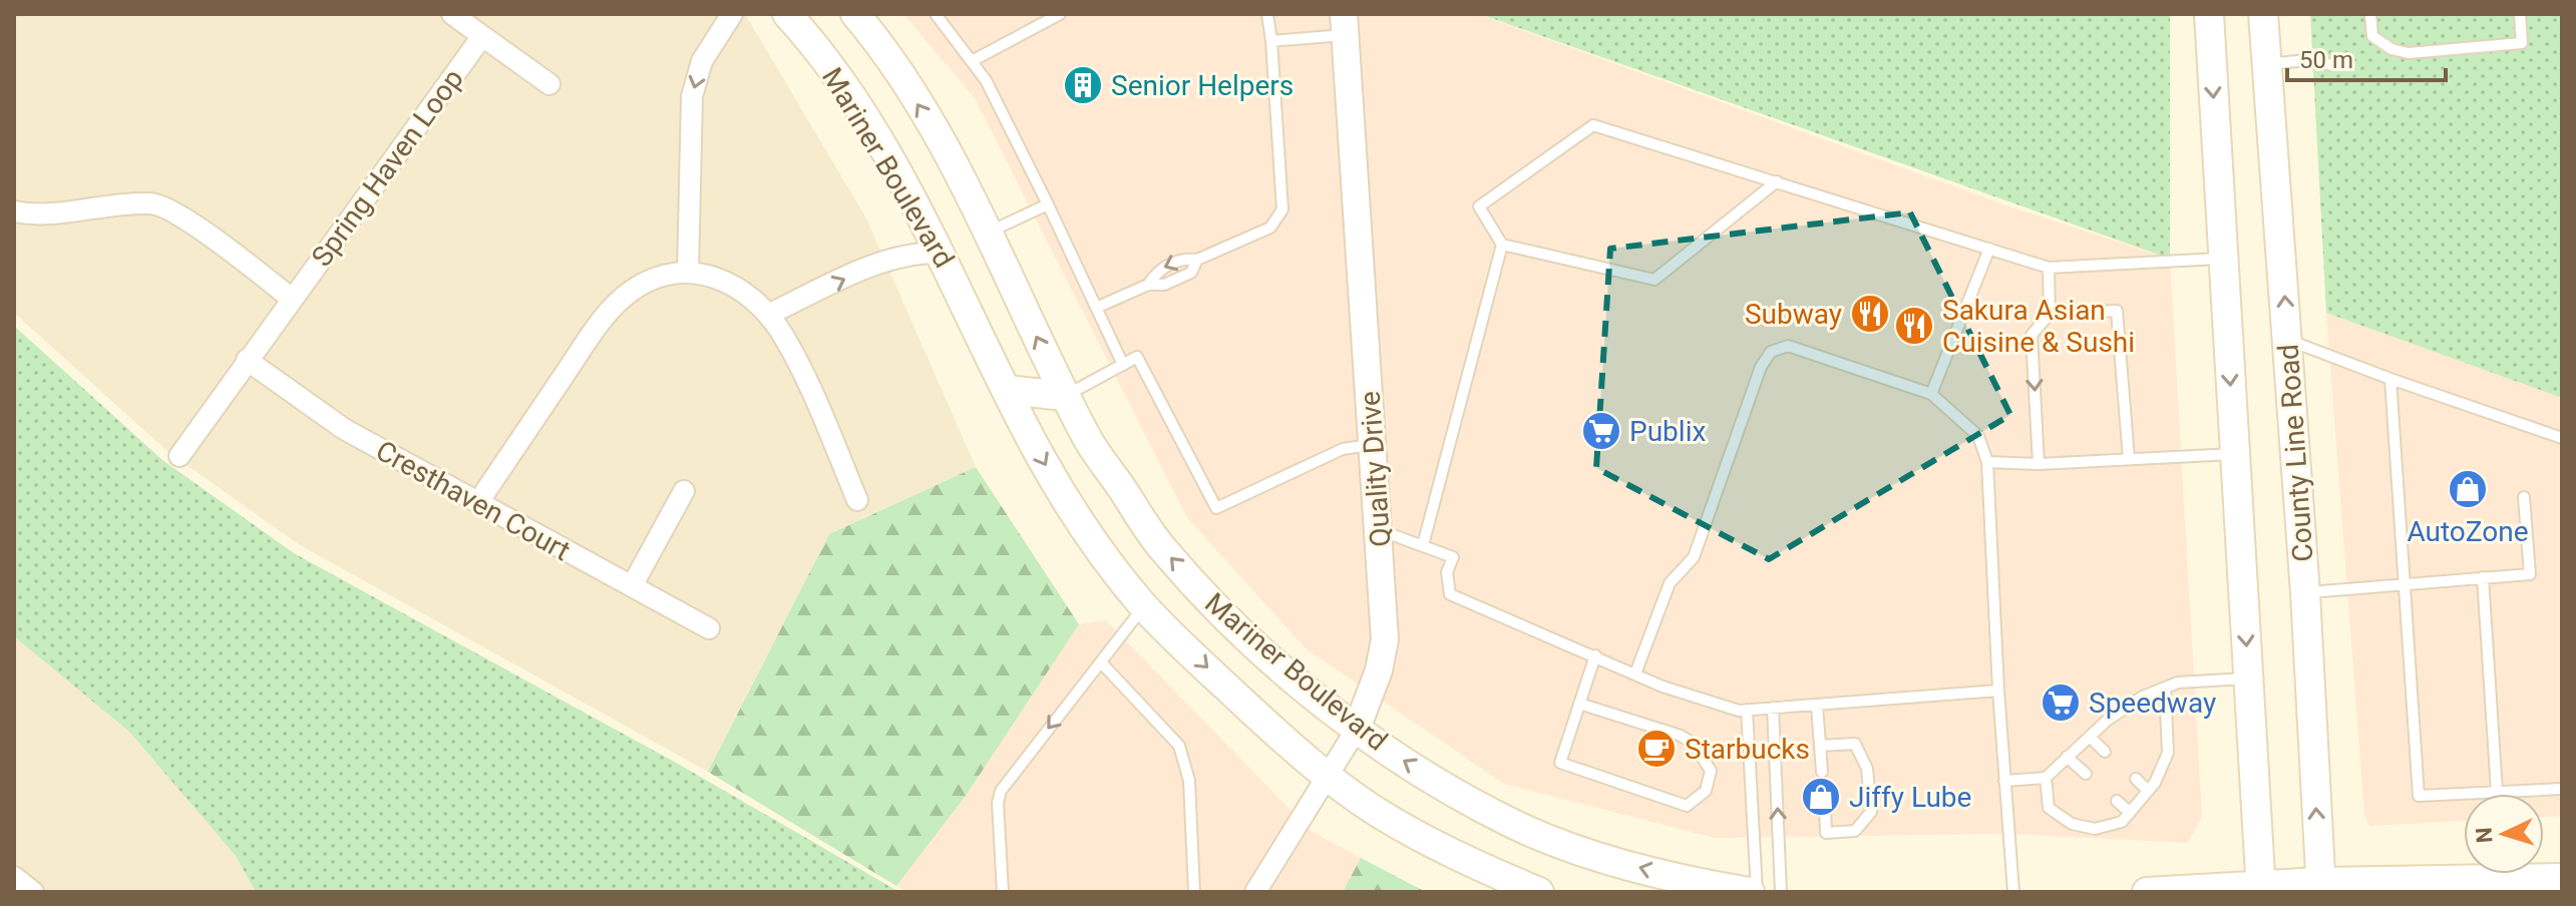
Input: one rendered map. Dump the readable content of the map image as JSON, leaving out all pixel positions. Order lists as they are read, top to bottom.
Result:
{
  "streets": {
    "main road": ["Mariner Boulevard", "County Line Road"],
    "street": ["Spring Haven Loop", "Quality Drive", "Cresthaven Court"]
  },
  "crossings": [
    ["Spring Haven Loop", "Cresthaven Court"],
    ["Mariner Boulevard", "Quality Drive"]
  ],
  "places": {
    "building": ["Senior Helpers"],
    "restaurant": ["Subway", "Sakura Asian Cuisine & Sushi"],
    "supermarket": ["Publix", "Speedway"],
    "shop": ["AutoZone", "Jiffy Lube"],
    "cafe": ["Starbucks"]
  },
  "scale_bar": "50 m",
  "north": "left"
}
